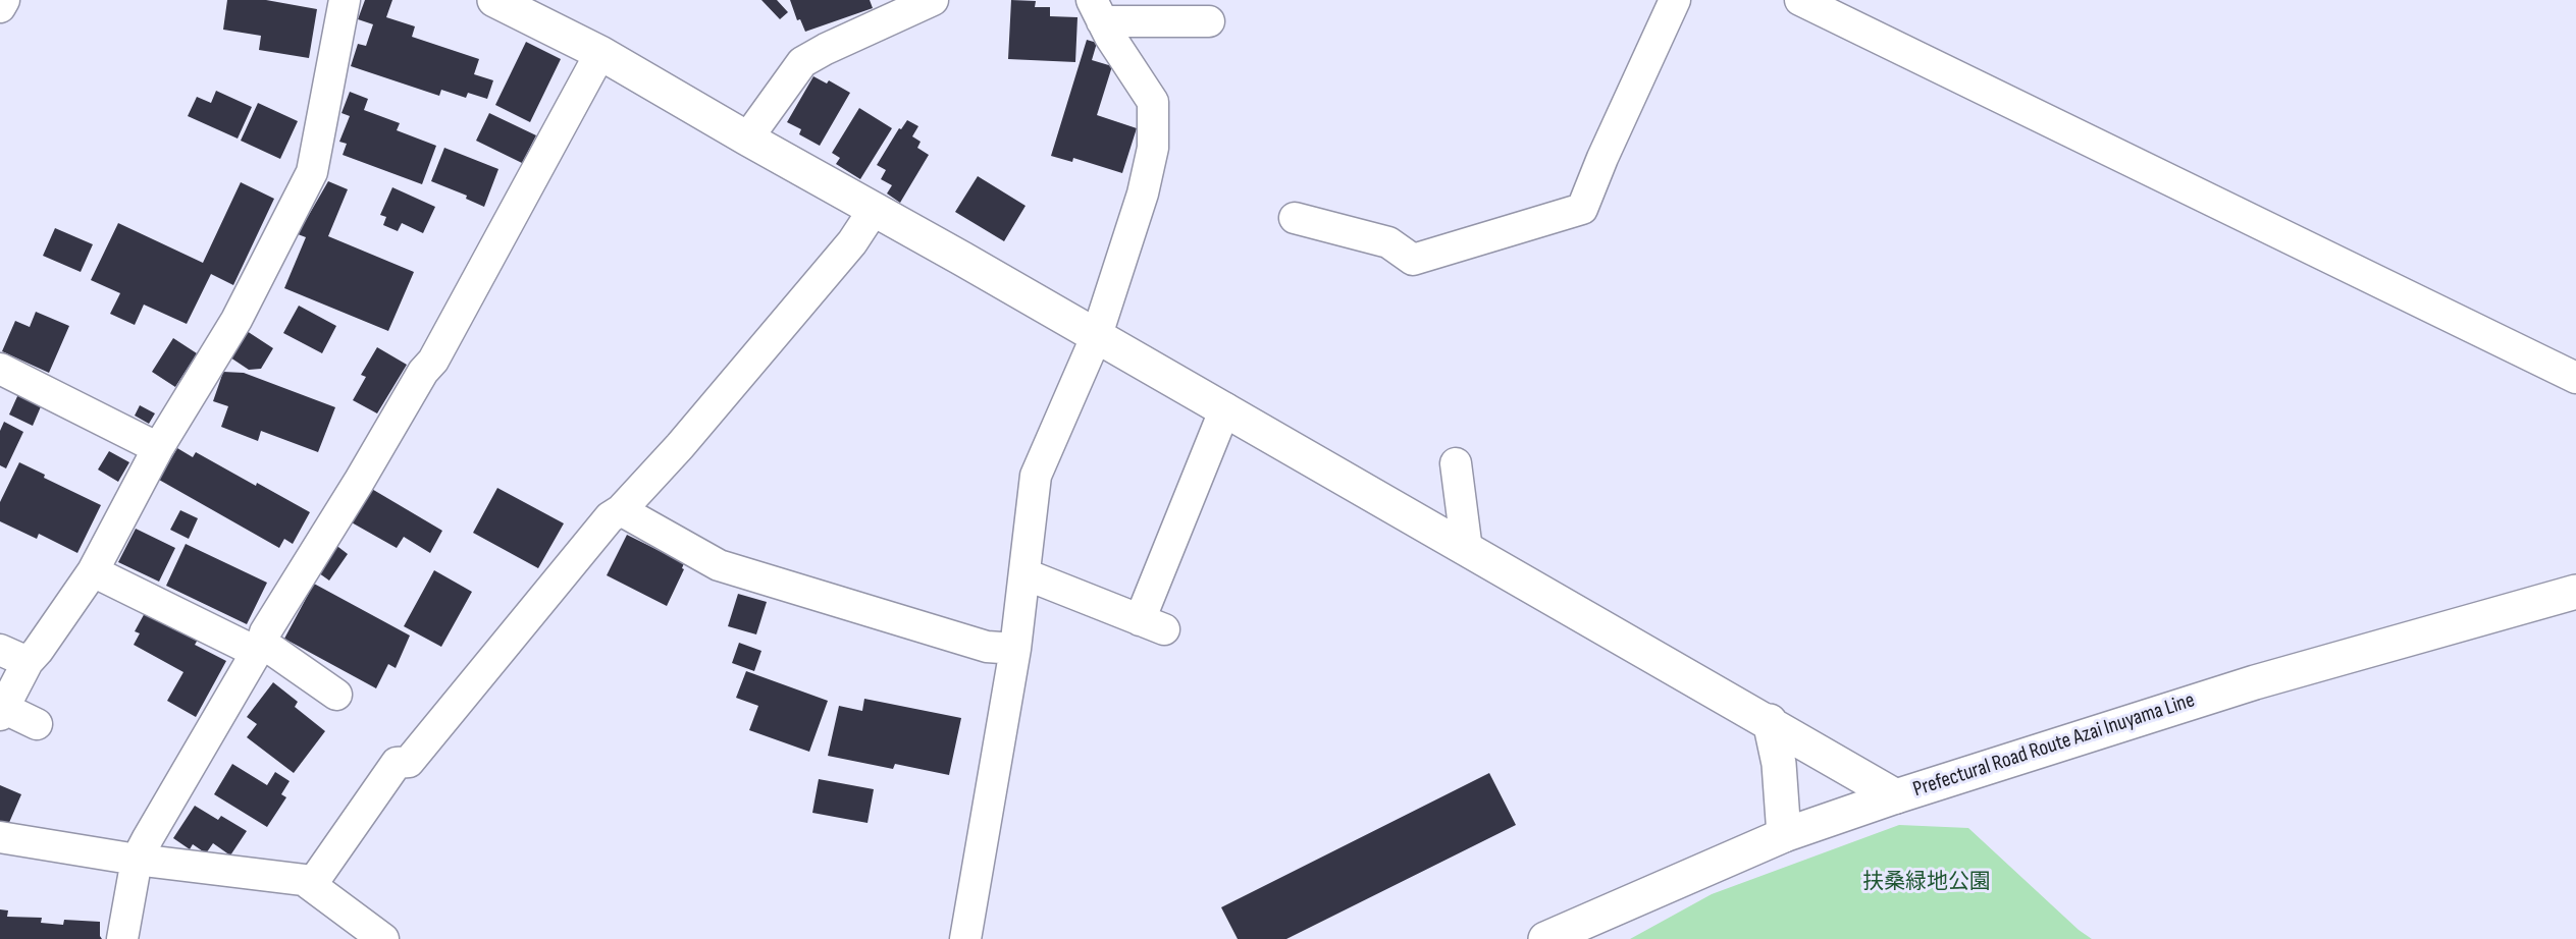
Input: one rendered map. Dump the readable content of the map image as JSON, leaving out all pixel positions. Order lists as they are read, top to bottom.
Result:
{
  "streets": {
    "street": ["Prefectural Road Route Azai Inuyama Line"]
  },
  "parks": ["扶桑緑地公園"]
}
